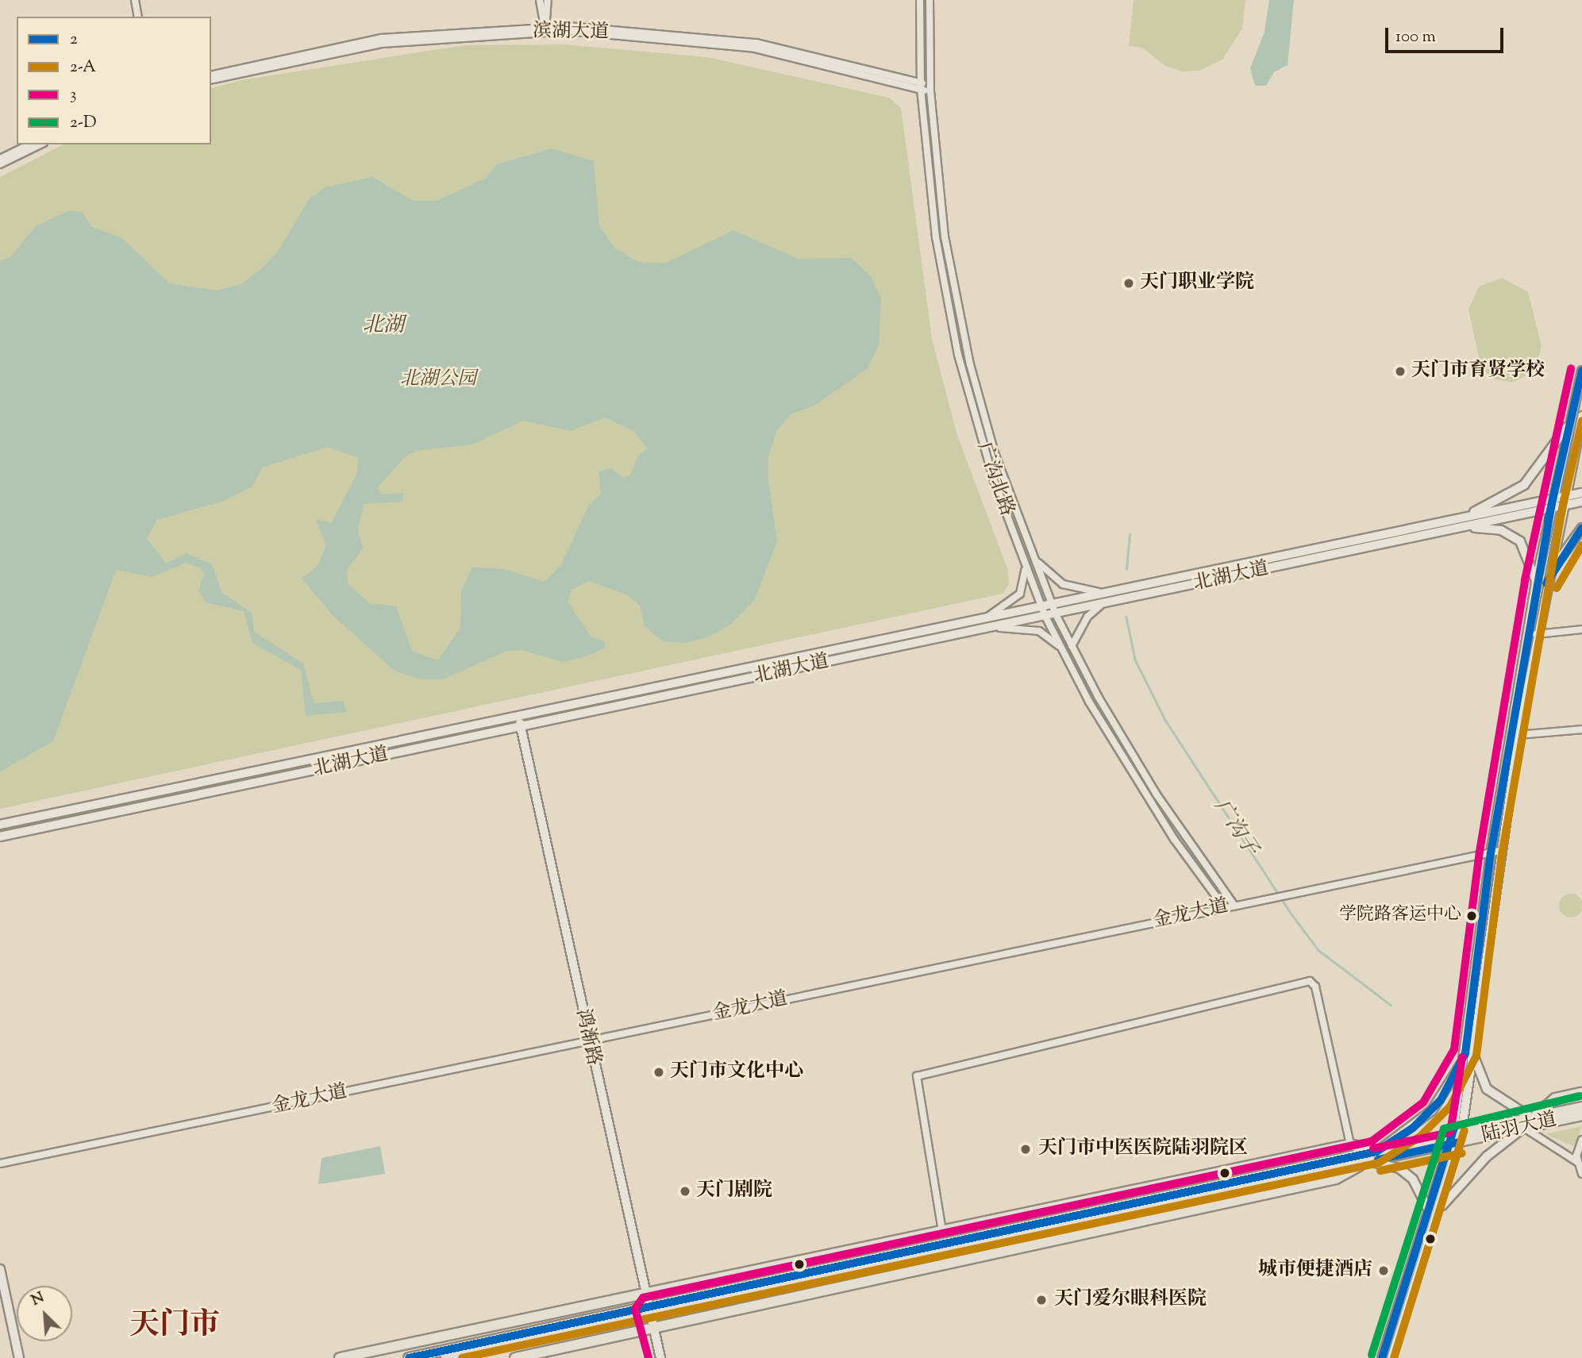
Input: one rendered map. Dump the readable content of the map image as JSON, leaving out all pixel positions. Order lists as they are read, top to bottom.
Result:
{
  "streets": {
    "main road": ["北湖大道", "鸿渐路", "陆羽大道"],
    "street": ["滨湖大道", "广沟北路", "金龙大道"]
  },
  "crossings": [
    ["滨湖大道", "广沟北路"],
    ["广沟北路", "北湖大道"],
    ["广沟北路", "金龙大道"],
    ["北湖大道", "鸿渐路"],
    ["金龙大道", "鸿渐路"],
    ["鸿渐路", "陆羽大道"]
  ],
  "districts": ["天门市"],
  "water": ["北湖", "广沟子"],
  "parks": ["北湖公园"],
  "places": [
    "天门职业学院",
    "天门市育贤学校",
    "学院路客运中心",
    "天门市文化中心",
    "天门市中医医院陆羽院区",
    "天门剧院",
    "城市便捷酒店",
    "天门爱尔眼科医院"
  ],
  "lines": [
    "transit line 3",
    "transit line 2",
    "transit line 2-A",
    "transit line 2-D"
  ],
  "legend": [
    "2",
    "2-A",
    "3",
    "2-D"
  ],
  "scale_bar": "100 m",
  "north": "top left"
}
